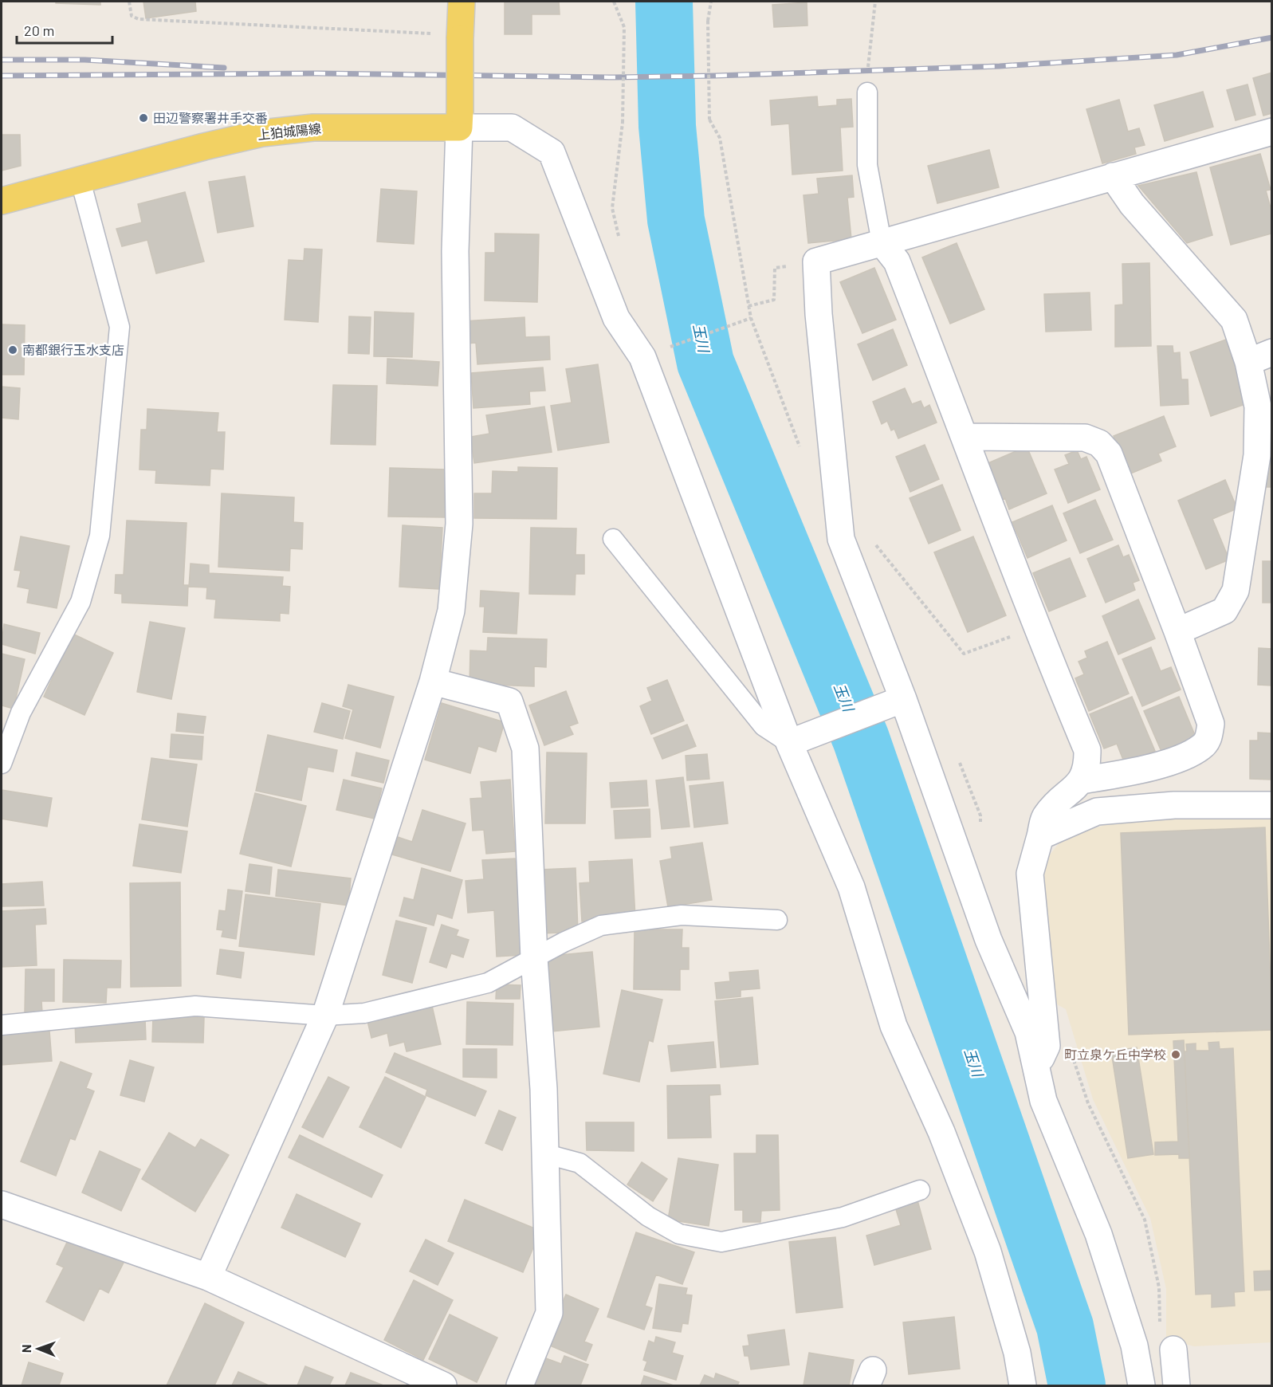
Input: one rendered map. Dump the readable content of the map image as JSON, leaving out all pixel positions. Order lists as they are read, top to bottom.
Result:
{
  "streets": {
    "main road": ["上狛城陽線"]
  },
  "water": ["玉川"],
  "places": ["田辺警察署井手交番", "南都銀行玉水支店", "町立泉ケ丘中学校"],
  "scale_bar": "20 m",
  "north": "left"
}
